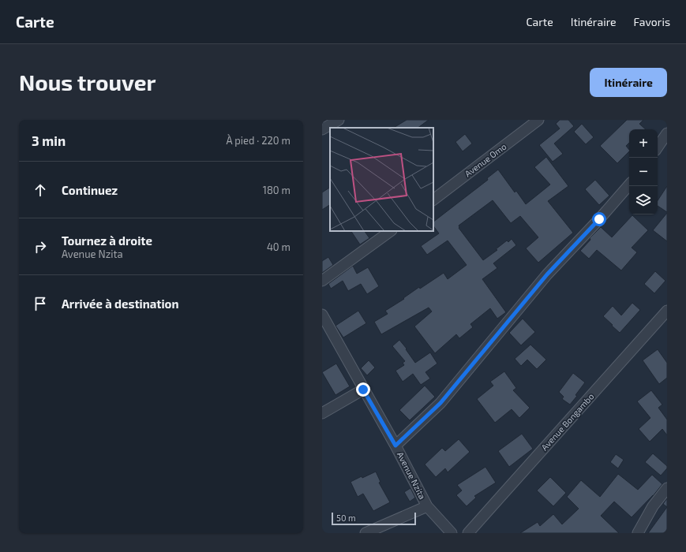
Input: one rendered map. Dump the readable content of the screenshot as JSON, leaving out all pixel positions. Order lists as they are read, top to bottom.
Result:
{
  "streets": {
    "street": ["Avenue Omo", "Avenue Bongambo", "Avenue Nzita"]
  },
  "scale_bar": "50 m",
  "page": {
    "header": "Carte",
    "nav": ["Carte", "Itinéraire", "Favoris"],
    "buttons": "Itinéraire",
    "title": "Nous trouver",
    "heading": ["3 min", "À pied · 220 m"],
    "map_buttons": ["+", "−"],
    "list": [
      ["Continuez", "180 m"],
      ["Tournez à droite", "Avenue Nzita", "40 m"],
      "Arrivée à destination"
    ],
    "scale": "50 m"
  }
}
